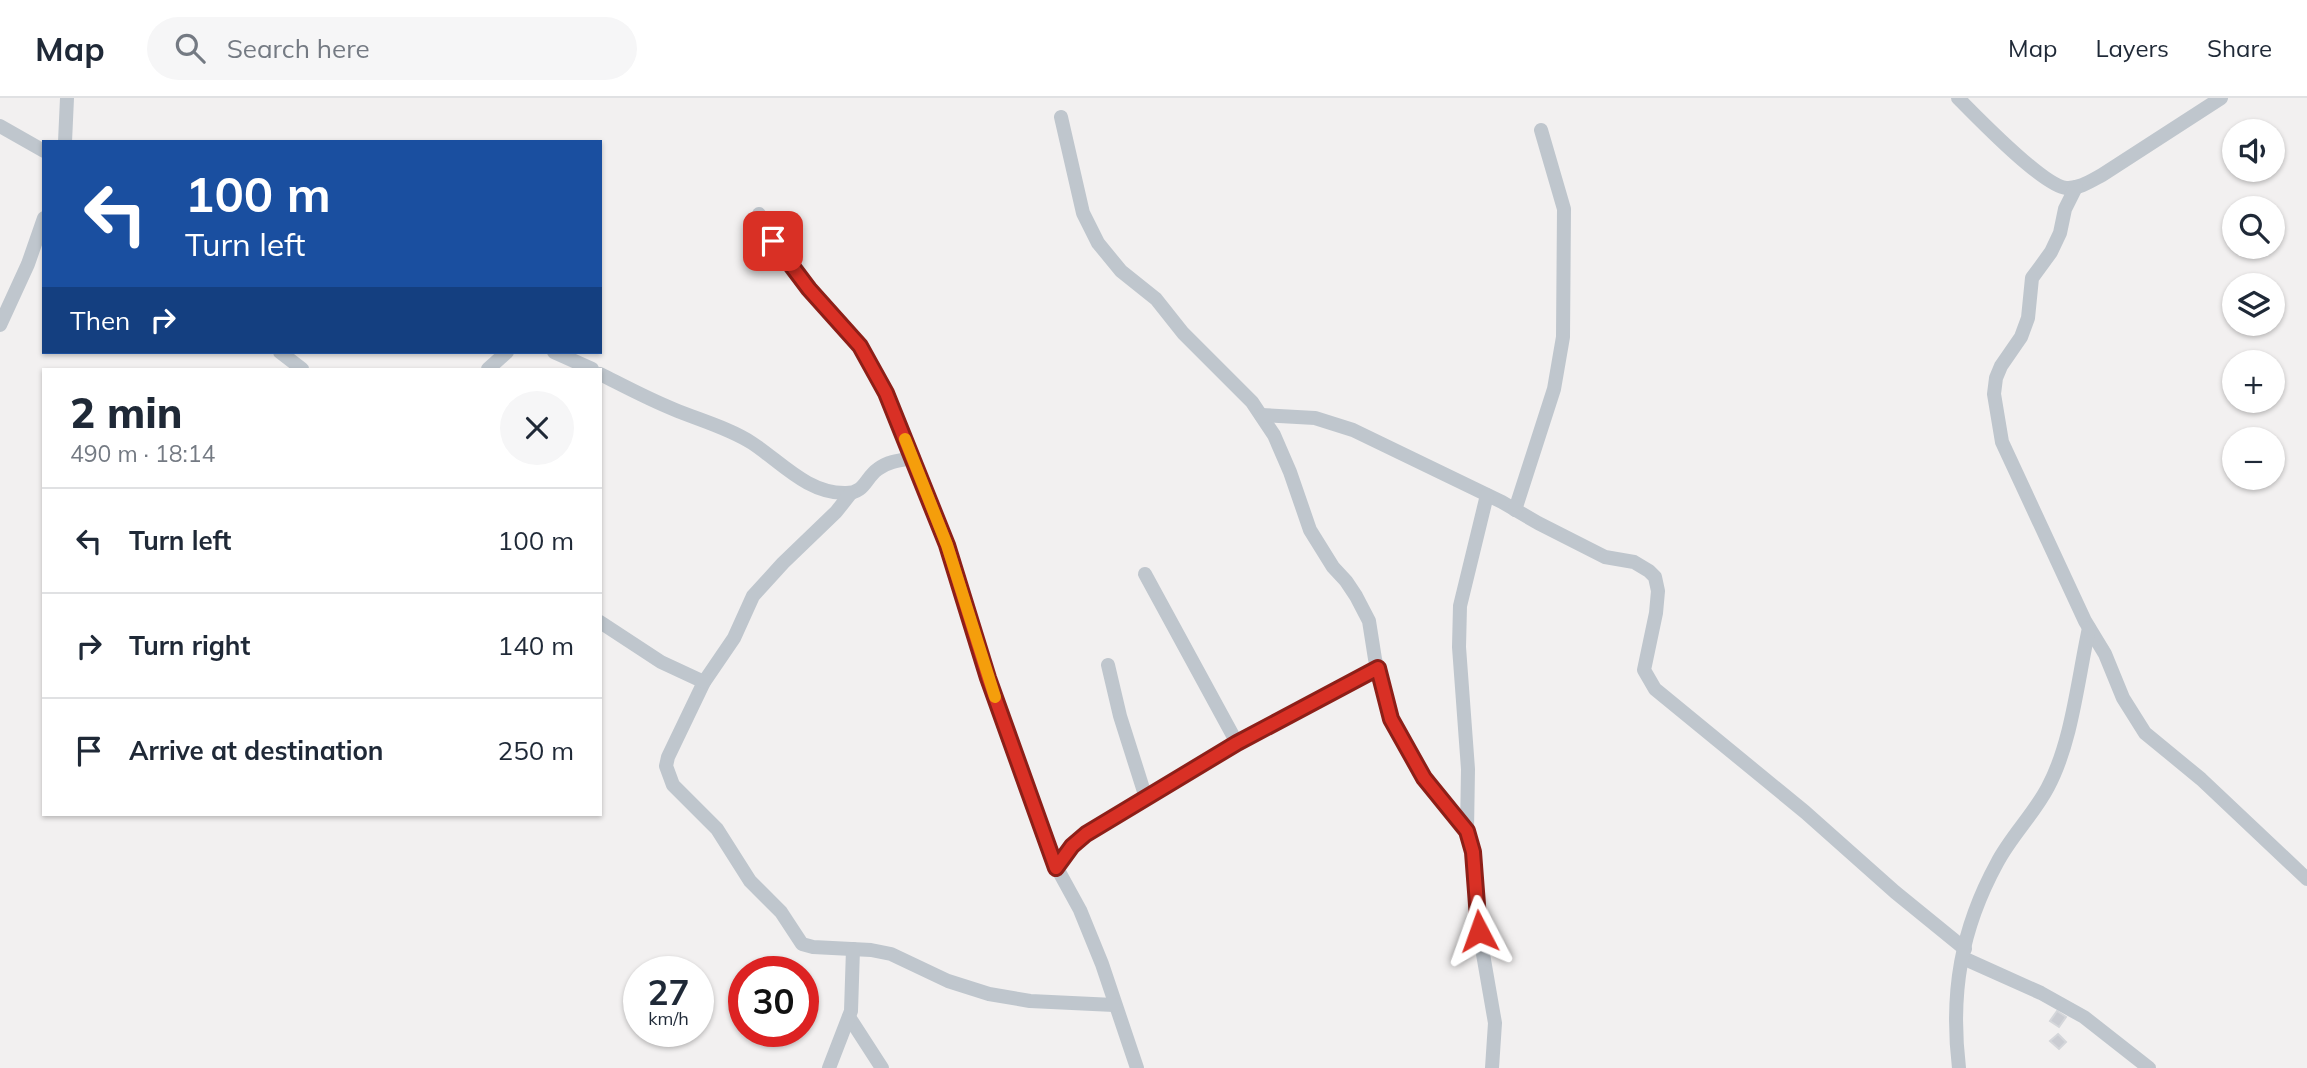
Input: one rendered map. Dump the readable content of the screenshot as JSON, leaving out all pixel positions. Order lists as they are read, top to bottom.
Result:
{
  "page": {
    "header": "Map",
    "search": "Search here",
    "nav": ["Map", "Layers", "Share"],
    "map_buttons": ["+", "−"],
    "turn": ["100 m", "Turn left"],
    "then": "Then",
    "heading": ["2 min", "490 m · 18:14"],
    "list": [
      {
        "name": "Turn left",
        "value": "100 m"
      },
      {
        "name": "Turn right",
        "value": "140 m"
      },
      {
        "name": "Arrive at destination",
        "value": "250 m"
      }
    ],
    "speed": "27 km/h",
    "limit": "30"
  }
}
